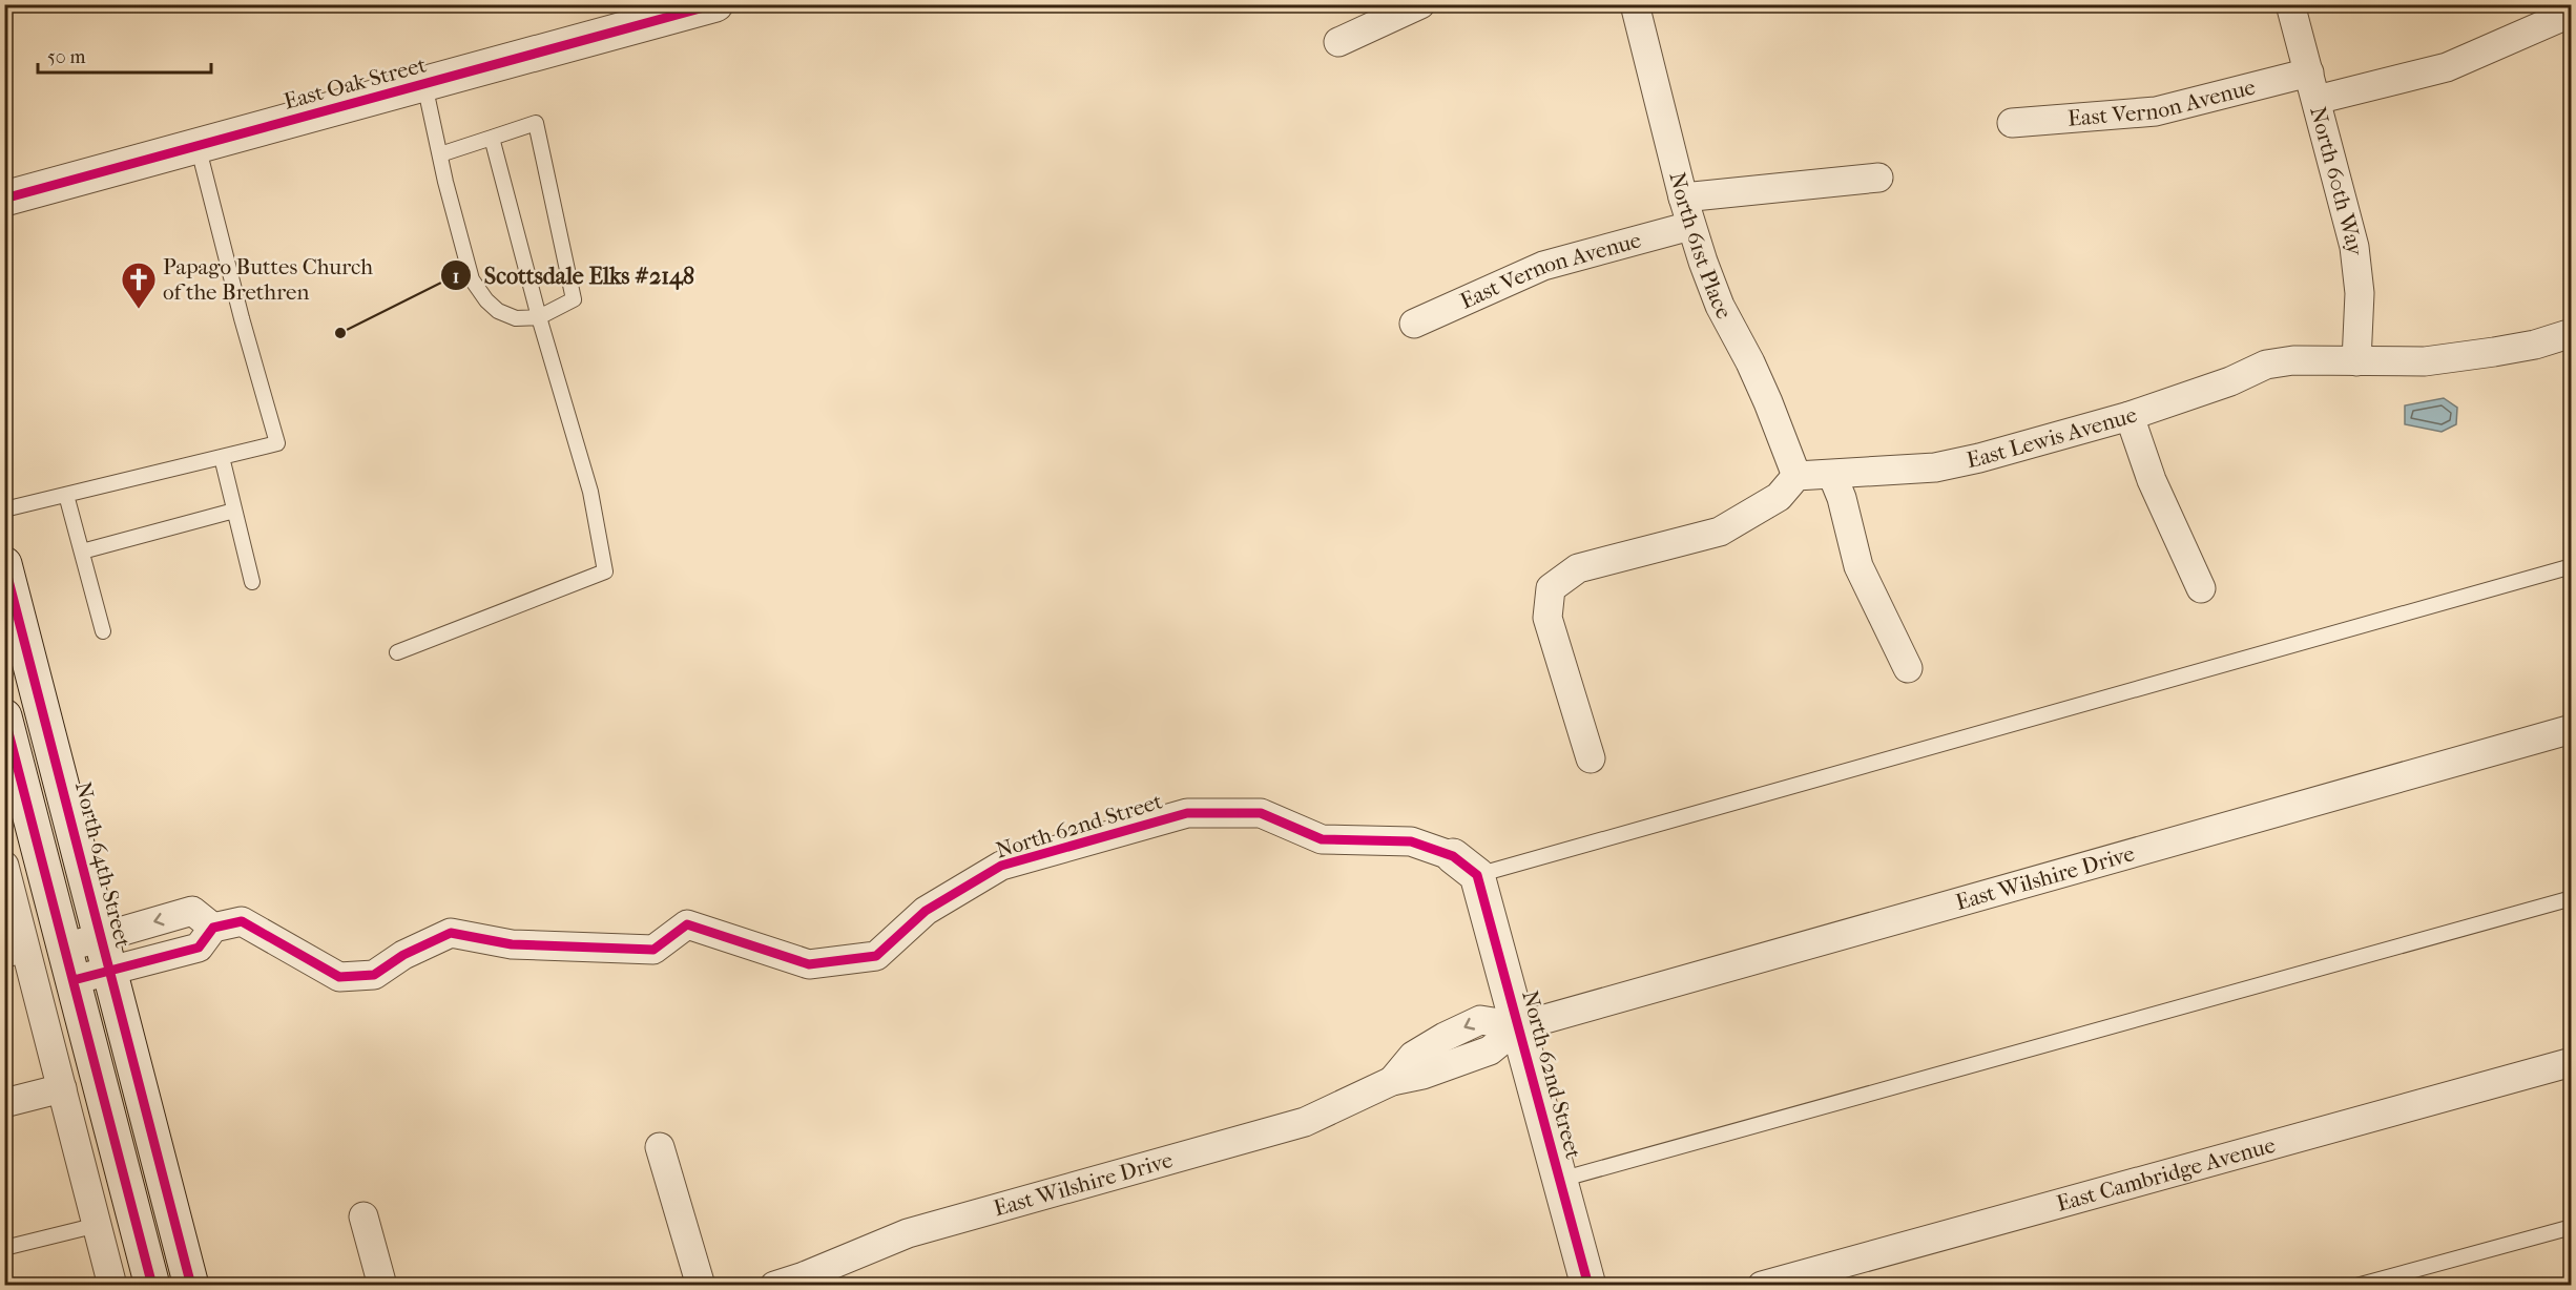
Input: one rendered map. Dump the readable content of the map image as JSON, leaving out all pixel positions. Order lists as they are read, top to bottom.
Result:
{
  "streets": {
    "main road": ["East Oak Street", "North 62nd Street", "North 64th Street"],
    "street": [
      "East Vernon Avenue",
      "North 60th Way",
      "North 61st Place",
      "East Lewis Avenue",
      "East Wilshire Drive",
      "East Cambridge Avenue"
    ]
  },
  "crossings": [
    ["East Vernon Avenue", "North 60th Way"],
    ["East Vernon Avenue", "North 61st Place"],
    ["North 60th Way", "East Lewis Avenue"],
    ["North 61st Place", "East Lewis Avenue"],
    ["North 62nd Street", "East Wilshire Drive"]
  ],
  "places": {
    "church": ["Papago Buttes Church of the Brethren"],
    "other": ["Scottsdale Elks #2148"]
  },
  "scale_bar": "50 m"
}
